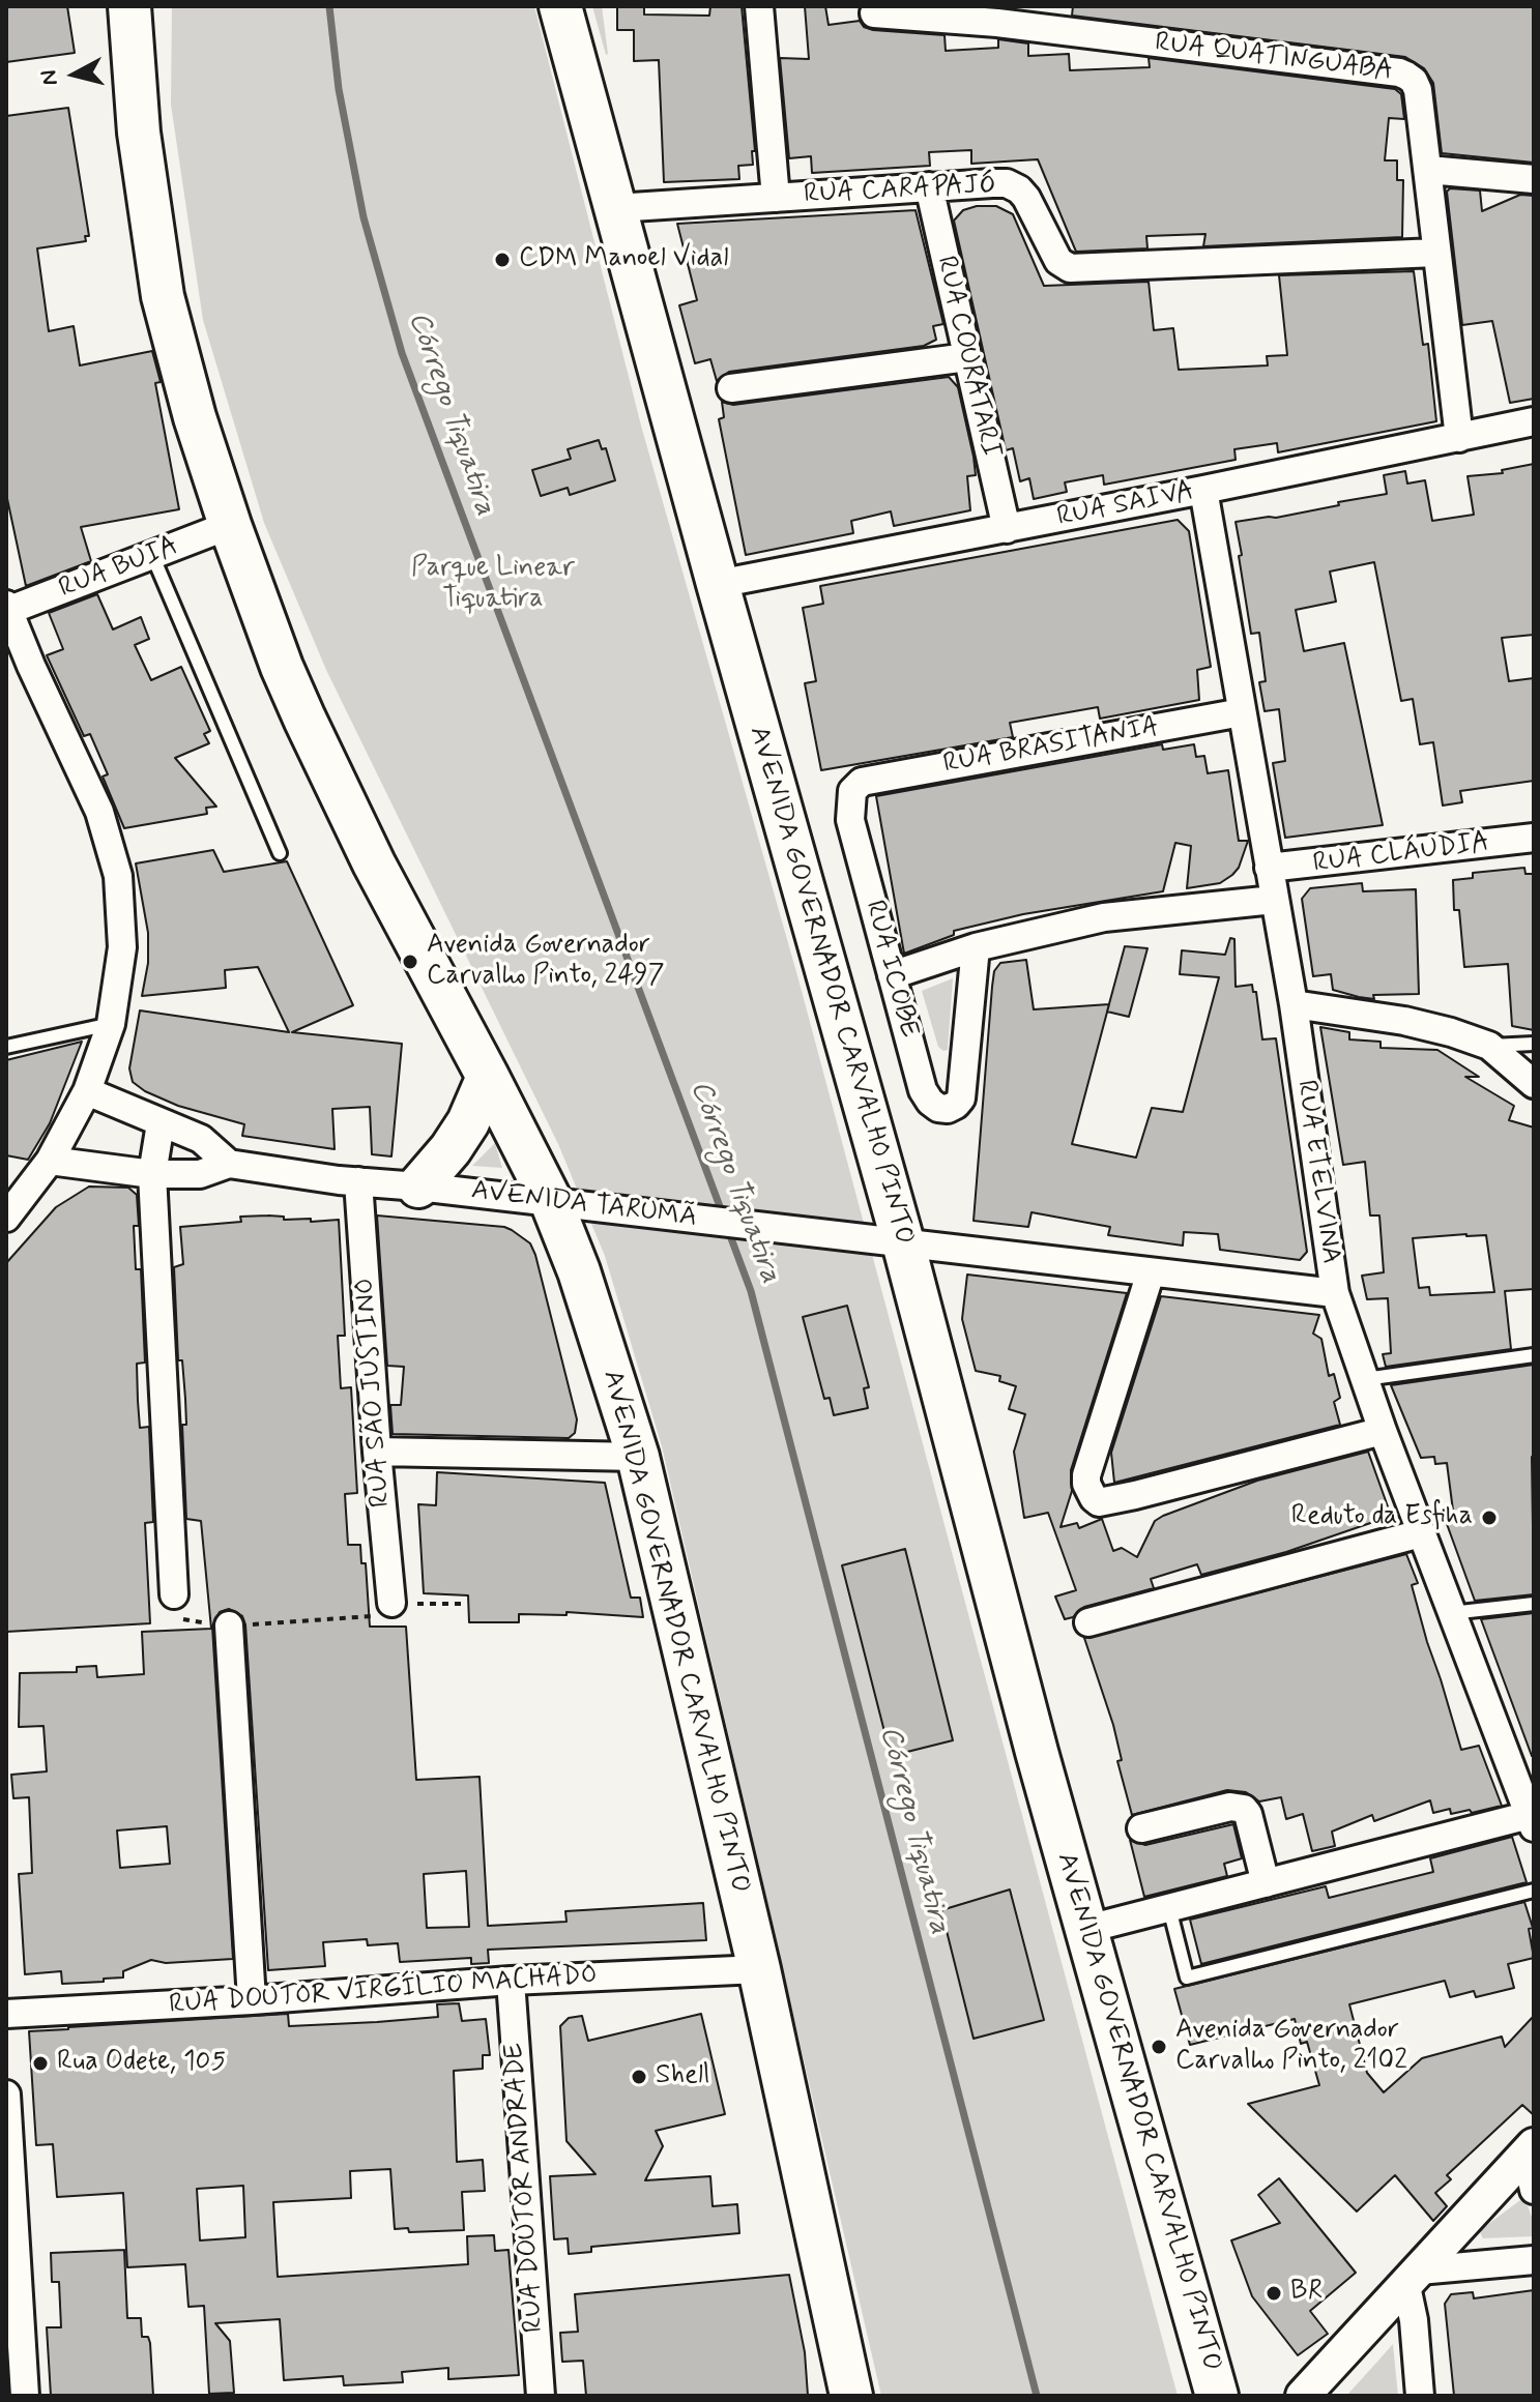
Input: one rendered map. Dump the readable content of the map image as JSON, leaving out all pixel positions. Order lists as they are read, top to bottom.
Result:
{
  "streets": {
    "main road": ["AVENIDA GOVERNADOR CARVALHO PINTO"],
    "street": [
      "RUA QUATINGUABA",
      "RUA CARAPAJÓ",
      "RUA COURATARI",
      "RUA SAIVA",
      "RUA BUIA",
      "RUA BRASITANIA",
      "RUA CLÁUDIA",
      "RUA ICOBE",
      "RUA ETELVINA",
      "AVENIDA TARUMÃ",
      "RUA SÃO JUSTINO",
      "RUA DOUTOR VIRGÍLIO MACHADO",
      "RUA DOUTOR ANDRADE"
    ]
  },
  "crossings": [
    ["RUA QUATINGUABA", "RUA CARAPAJÓ"],
    ["RUA QUATINGUABA", "RUA SAIVA"],
    ["RUA CARAPAJÓ", "RUA COURATARI"],
    ["RUA CARAPAJÓ", "AVENIDA GOVERNADOR CARVALHO PINTO"],
    ["RUA COURATARI", "RUA SAIVA"],
    ["RUA SAIVA", "AVENIDA GOVERNADOR CARVALHO PINTO"],
    ["RUA SAIVA", "RUA ETELVINA"],
    ["RUA BUIA", "AVENIDA GOVERNADOR CARVALHO PINTO"],
    ["RUA BRASITANIA", "RUA ICOBE"],
    ["RUA BRASITANIA", "RUA ETELVINA"],
    ["RUA CLÁUDIA", "RUA ETELVINA"],
    ["AVENIDA GOVERNADOR CARVALHO PINTO", "AVENIDA TARUMÃ"],
    ["AVENIDA GOVERNADOR CARVALHO PINTO", "RUA DOUTOR VIRGÍLIO MACHADO"],
    ["RUA ETELVINA", "AVENIDA TARUMÃ"],
    ["AVENIDA TARUMÃ", "RUA SÃO JUSTINO"],
    ["RUA DOUTOR VIRGÍLIO MACHADO", "RUA DOUTOR ANDRADE"]
  ],
  "water": ["Córrego Tiquatira"],
  "parks": ["Parque Linear Tiquatira"],
  "places": [
    "CDM Manoel Vidal",
    "Avenida Governador Carvalho Pinto, 2497",
    "Reduto da Esfiha",
    "Avenida Governador Carvalho Pinto, 2102",
    "Rua Odete, 105",
    "Shell",
    "BR"
  ],
  "north": "left"
}
